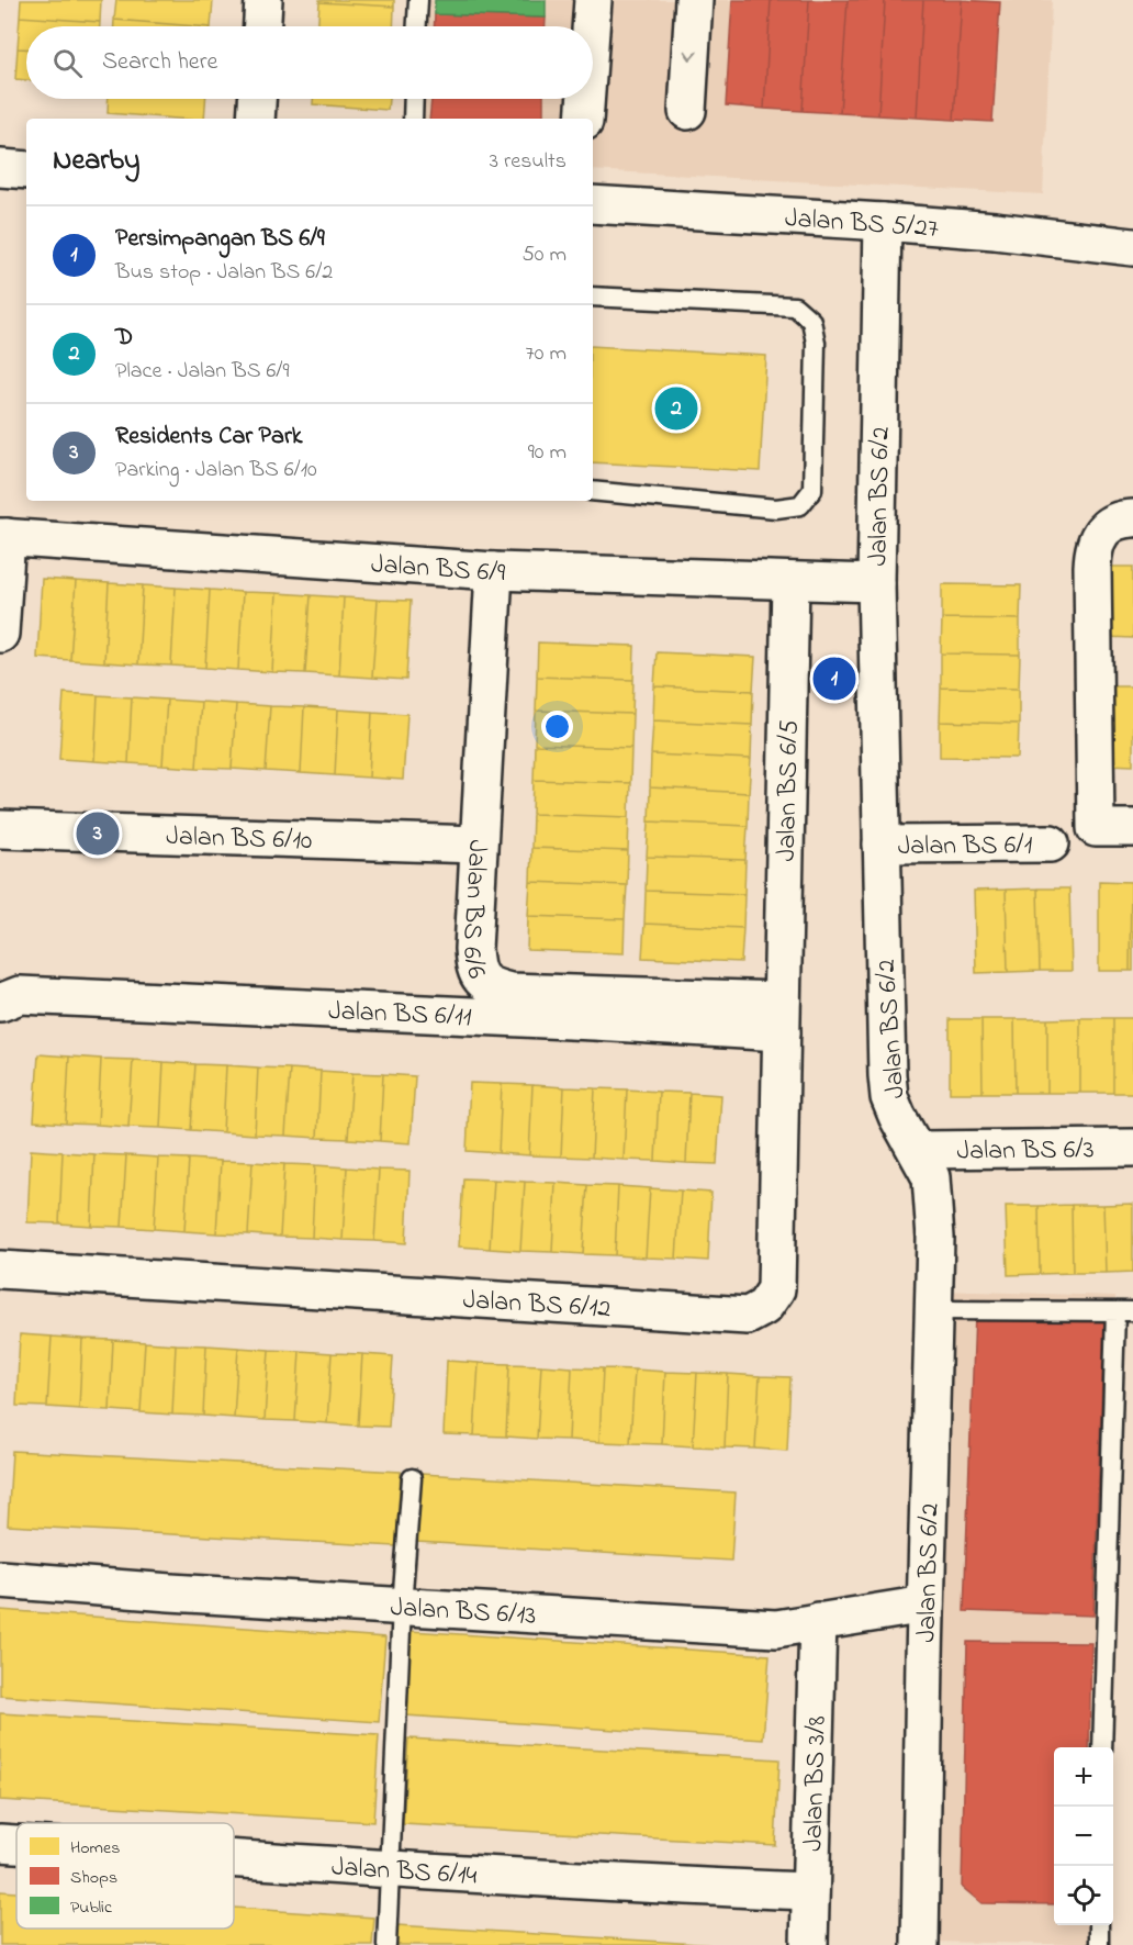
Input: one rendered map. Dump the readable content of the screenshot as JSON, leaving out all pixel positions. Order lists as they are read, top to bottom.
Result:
{
  "streets": {
    "street": [
      "Jalan BS 5/27",
      "Jalan BS 6/2",
      "Jalan BS 6/9",
      "Jalan BS 6/5",
      "Jalan BS 6/10",
      "Jalan BS 6/1",
      "Jalan BS 6/6",
      "Jalan BS 6/11",
      "Jalan BS 6/3",
      "Jalan BS 6/12",
      "Jalan BS 6/13",
      "Jalan BS 3/8",
      "Jalan BS 6/14"
    ]
  },
  "crossings": [
    ["Jalan BS 5/27", "Jalan BS 6/2"],
    ["Jalan BS 6/2", "Jalan BS 6/9"],
    ["Jalan BS 6/2", "Jalan BS 6/1"],
    ["Jalan BS 6/2", "Jalan BS 6/3"],
    ["Jalan BS 6/2", "Jalan BS 6/13"],
    ["Jalan BS 6/9", "Jalan BS 6/5"],
    ["Jalan BS 6/9", "Jalan BS 6/6"],
    ["Jalan BS 6/5", "Jalan BS 6/6"],
    ["Jalan BS 6/5", "Jalan BS 6/11"],
    ["Jalan BS 6/5", "Jalan BS 6/12"],
    ["Jalan BS 6/10", "Jalan BS 6/6"],
    ["Jalan BS 6/6", "Jalan BS 6/11"],
    ["Jalan BS 6/6", "Jalan BS 6/12"],
    ["Jalan BS 6/11", "Jalan BS 6/12"],
    ["Jalan BS 6/13", "Jalan BS 3/8"],
    ["Jalan BS 3/8", "Jalan BS 6/14"]
  ],
  "legend": ["Homes", "Shops", "Public"],
  "page": {
    "search": "Search here",
    "heading": ["Nearby", "3 results"],
    "list": [
      {
        "mark": "1",
        "name": "Persimpangan BS 6/9",
        "note": "Bus stop · Jalan BS 6/2",
        "value": "50 m"
      },
      {
        "mark": "2",
        "name": "D",
        "note": "Place · Jalan BS 6/9",
        "value": "70 m"
      },
      {
        "mark": "3",
        "name": "Residents Car Park",
        "note": "Parking · Jalan BS 6/10",
        "value": "90 m"
      }
    ],
    "pins": ["2", "1", "3"],
    "map_buttons": ["+", "−"]
  }
}
